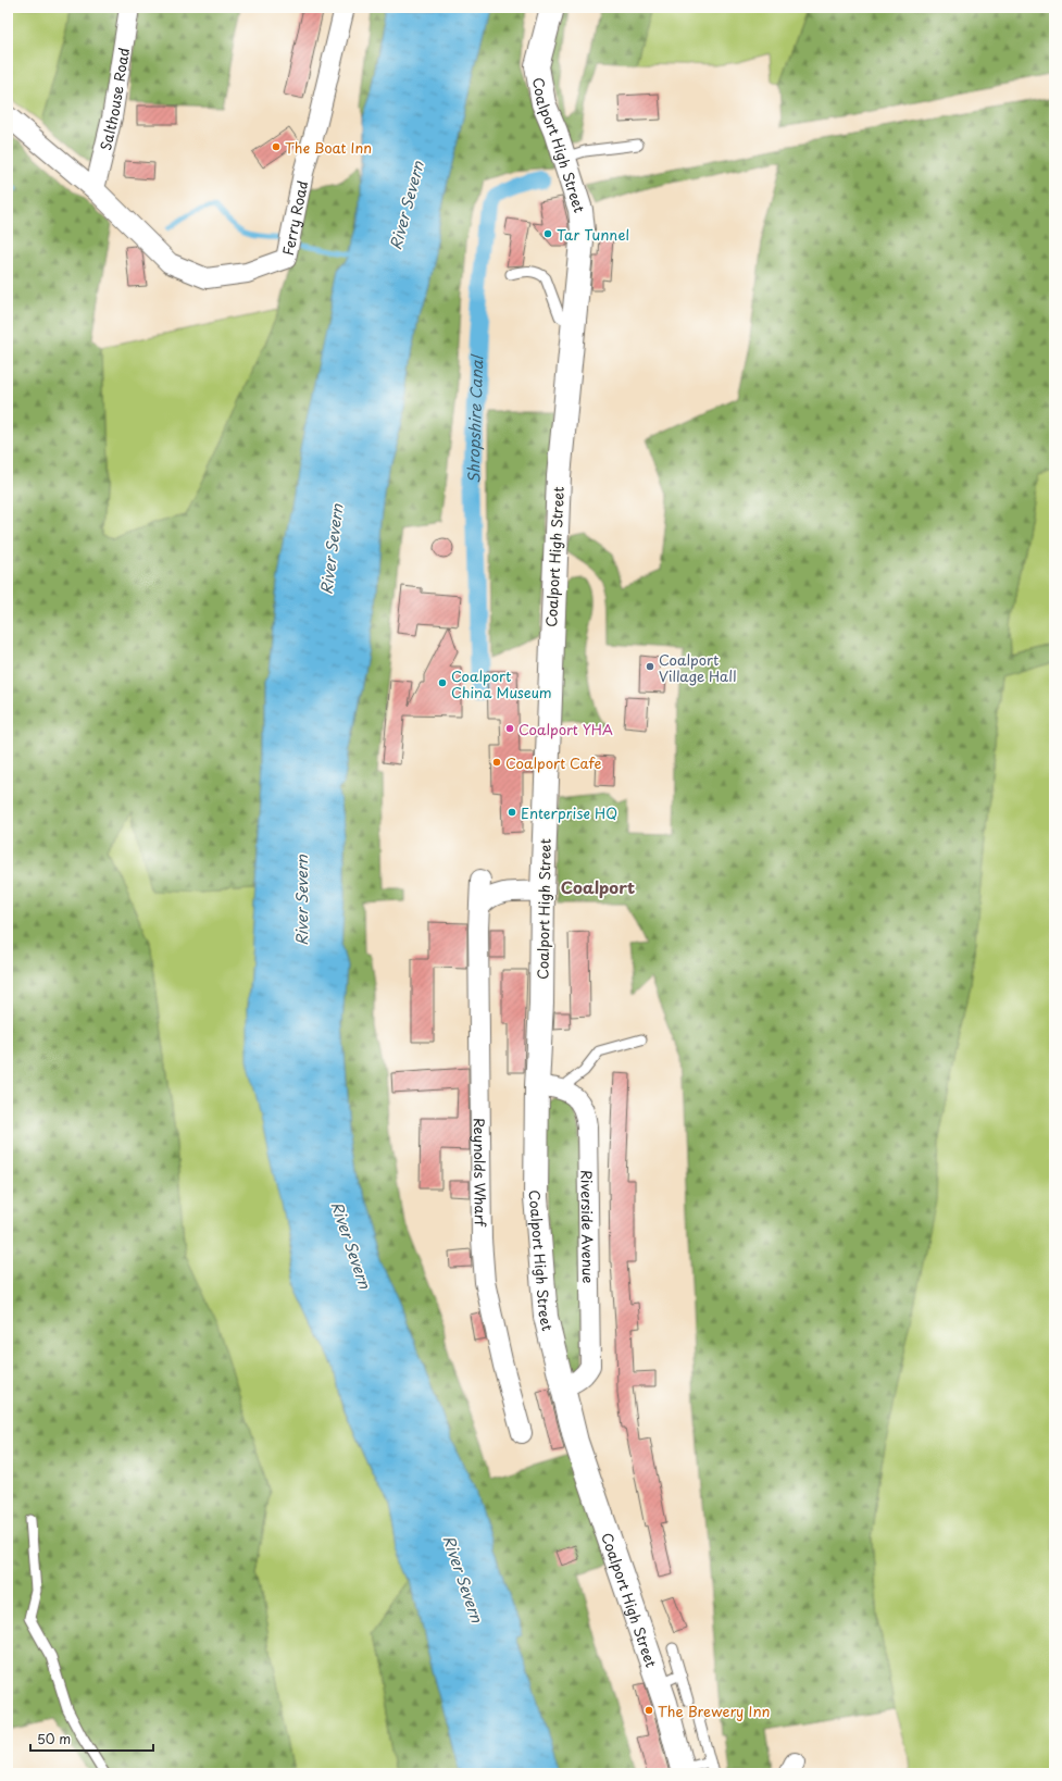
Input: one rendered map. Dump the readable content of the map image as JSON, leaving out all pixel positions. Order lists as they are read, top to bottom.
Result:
{
  "streets": {
    "street": [
      "Salthouse Road",
      "Coalport High Street",
      "Ferry Road",
      "Reynolds Wharf",
      "Riverside Avenue"
    ]
  },
  "crossings": [
    ["Salthouse Road", "Ferry Road"],
    ["Coalport High Street", "Riverside Avenue"]
  ],
  "districts": ["Coalport"],
  "water": ["River Severn", "Shropshire Canal"],
  "places": [
    "The Boat Inn",
    "Tar Tunnel",
    "Coalport Village Hall",
    "Coalport China Museum",
    "Coalport YHA",
    "Coalport Cafe",
    "Enterprise HQ",
    "The Brewery Inn"
  ],
  "scale_bar": "50 m"
}
